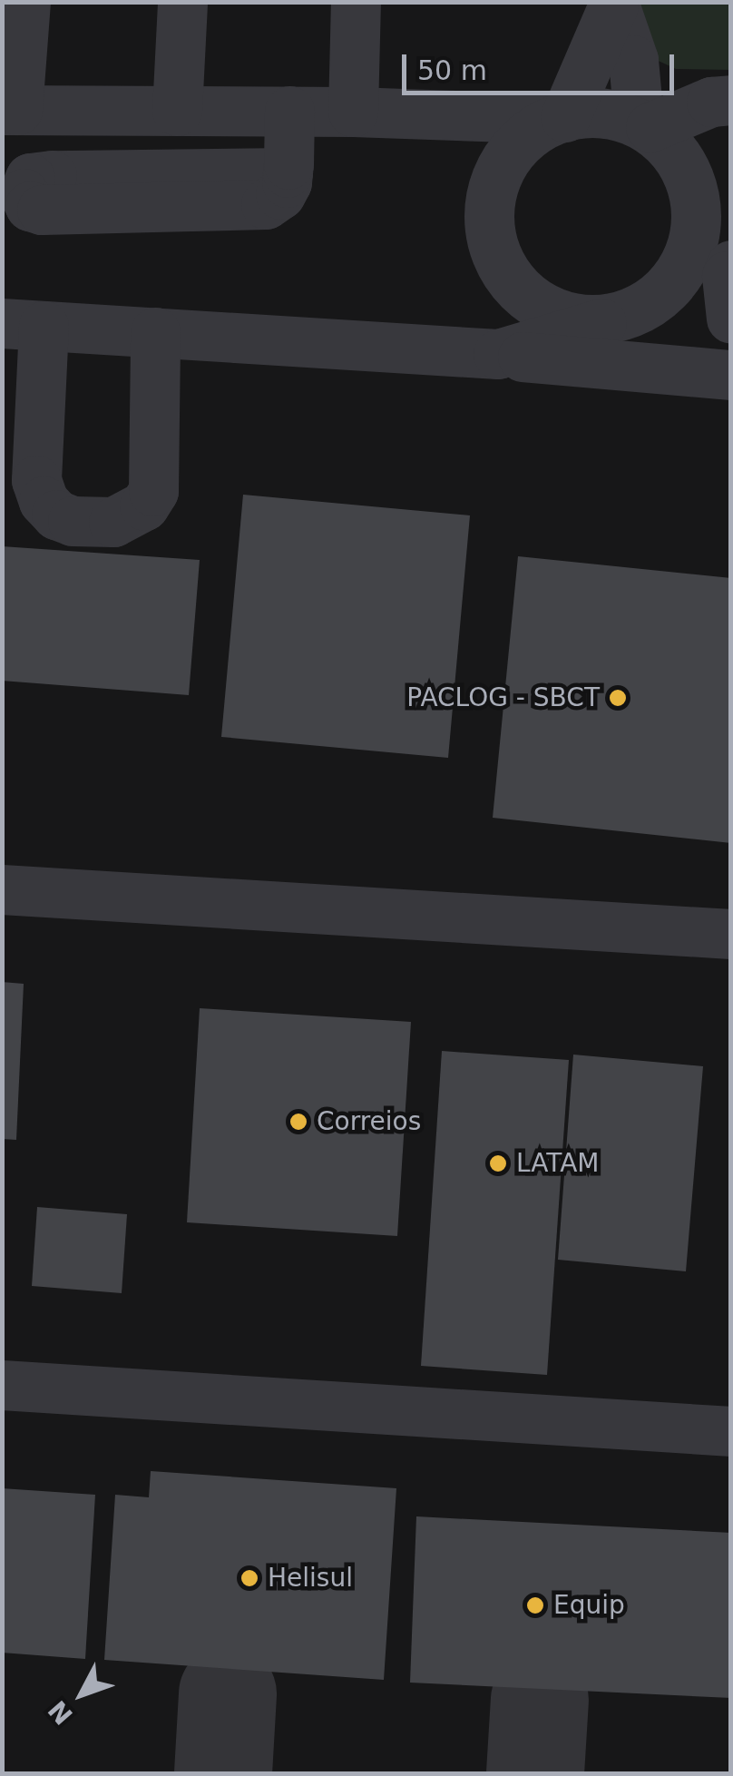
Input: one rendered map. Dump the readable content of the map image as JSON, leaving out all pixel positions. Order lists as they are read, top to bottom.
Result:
{
  "places": [
    "PACLOG - SBCT",
    "Correios",
    "LATAM",
    "Helisul",
    "Equip"
  ],
  "scale_bar": "50 m",
  "north": "bottom left"
}
